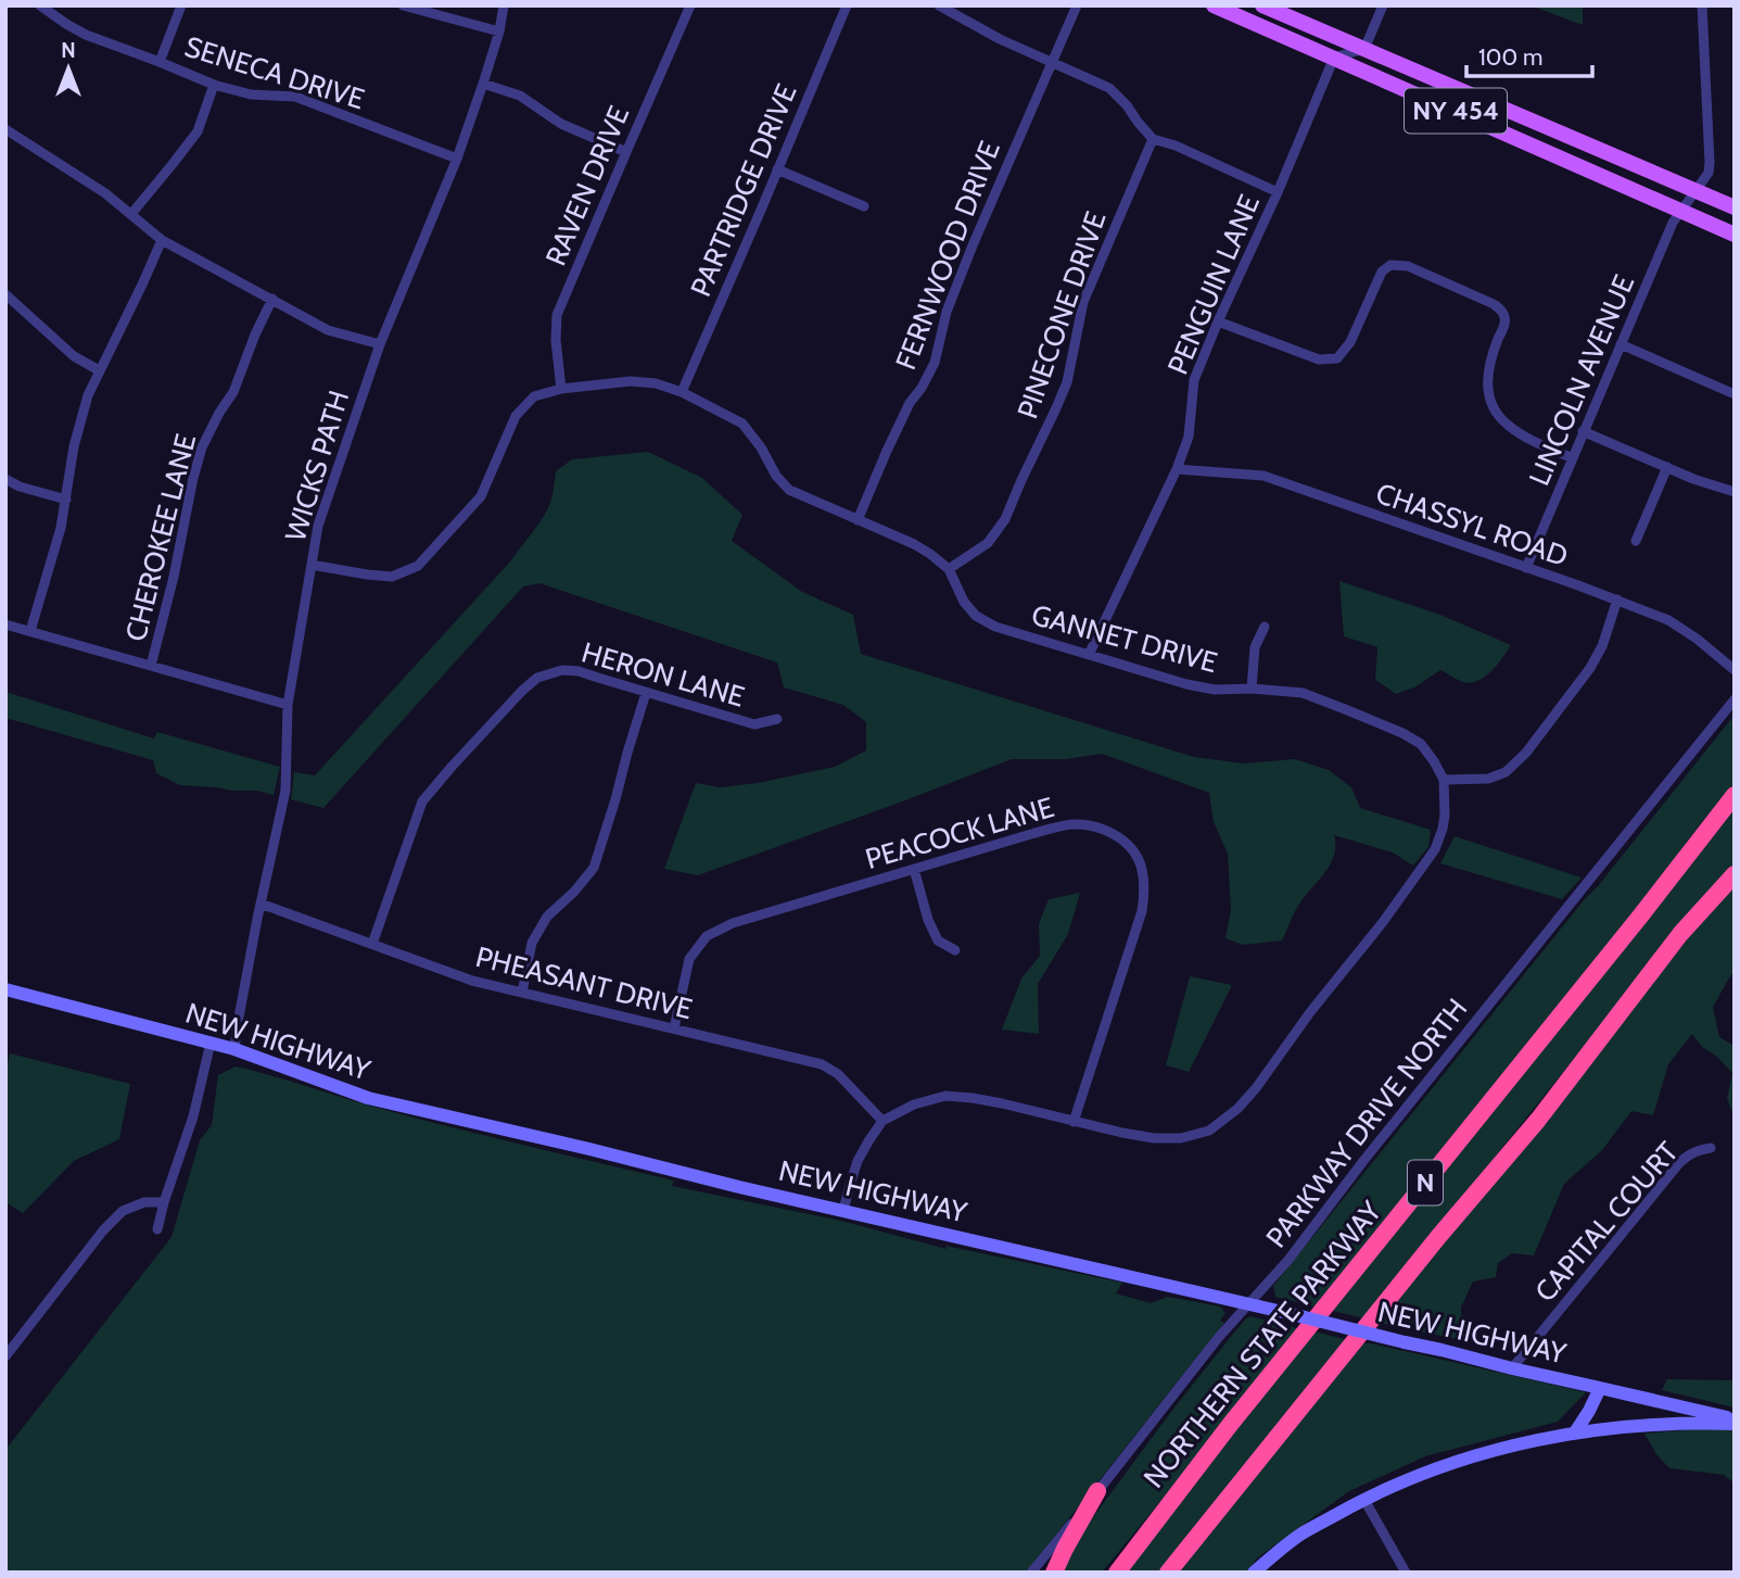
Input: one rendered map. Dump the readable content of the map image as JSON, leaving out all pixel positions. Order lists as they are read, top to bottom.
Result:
{
  "streets": {
    "highway": ["N", "NORTHERN STATE PARKWAY"],
    "main road": ["NY 454"],
    "street": [
      "SENECA DRIVE",
      "RAVEN DRIVE",
      "PARTRIDGE DRIVE",
      "FERNWOOD DRIVE",
      "PENGUIN LANE",
      "PINECONE DRIVE",
      "LINCOLN AVENUE",
      "WICKS PATH",
      "CHASSYL ROAD",
      "CHEROKEE LANE",
      "GANNET DRIVE",
      "HERON LANE",
      "PEACOCK LANE",
      "PHEASANT DRIVE",
      "NEW HIGHWAY",
      "PARKWAY DRIVE NORTH",
      "CAPITAL COURT"
    ]
  },
  "crossings": [
    ["SENECA DRIVE", "WICKS PATH"],
    ["NY 454", "PENGUIN LANE"],
    ["NY 454", "LINCOLN AVENUE"],
    ["RAVEN DRIVE", "GANNET DRIVE"],
    ["PARTRIDGE DRIVE", "GANNET DRIVE"],
    ["FERNWOOD DRIVE", "GANNET DRIVE"],
    ["PENGUIN LANE", "CHASSYL ROAD"],
    ["PENGUIN LANE", "GANNET DRIVE"],
    ["PINECONE DRIVE", "GANNET DRIVE"],
    ["LINCOLN AVENUE", "CHASSYL ROAD"],
    ["WICKS PATH", "GANNET DRIVE"],
    ["WICKS PATH", "PHEASANT DRIVE"],
    ["WICKS PATH", "NEW HIGHWAY"],
    ["HERON LANE", "PHEASANT DRIVE"],
    ["PEACOCK LANE", "PHEASANT DRIVE"],
    ["NEW HIGHWAY", "PARKWAY DRIVE NORTH"],
    ["NEW HIGHWAY", "CAPITAL COURT"]
  ],
  "scale_bar": "100 m",
  "north": "top"
}
